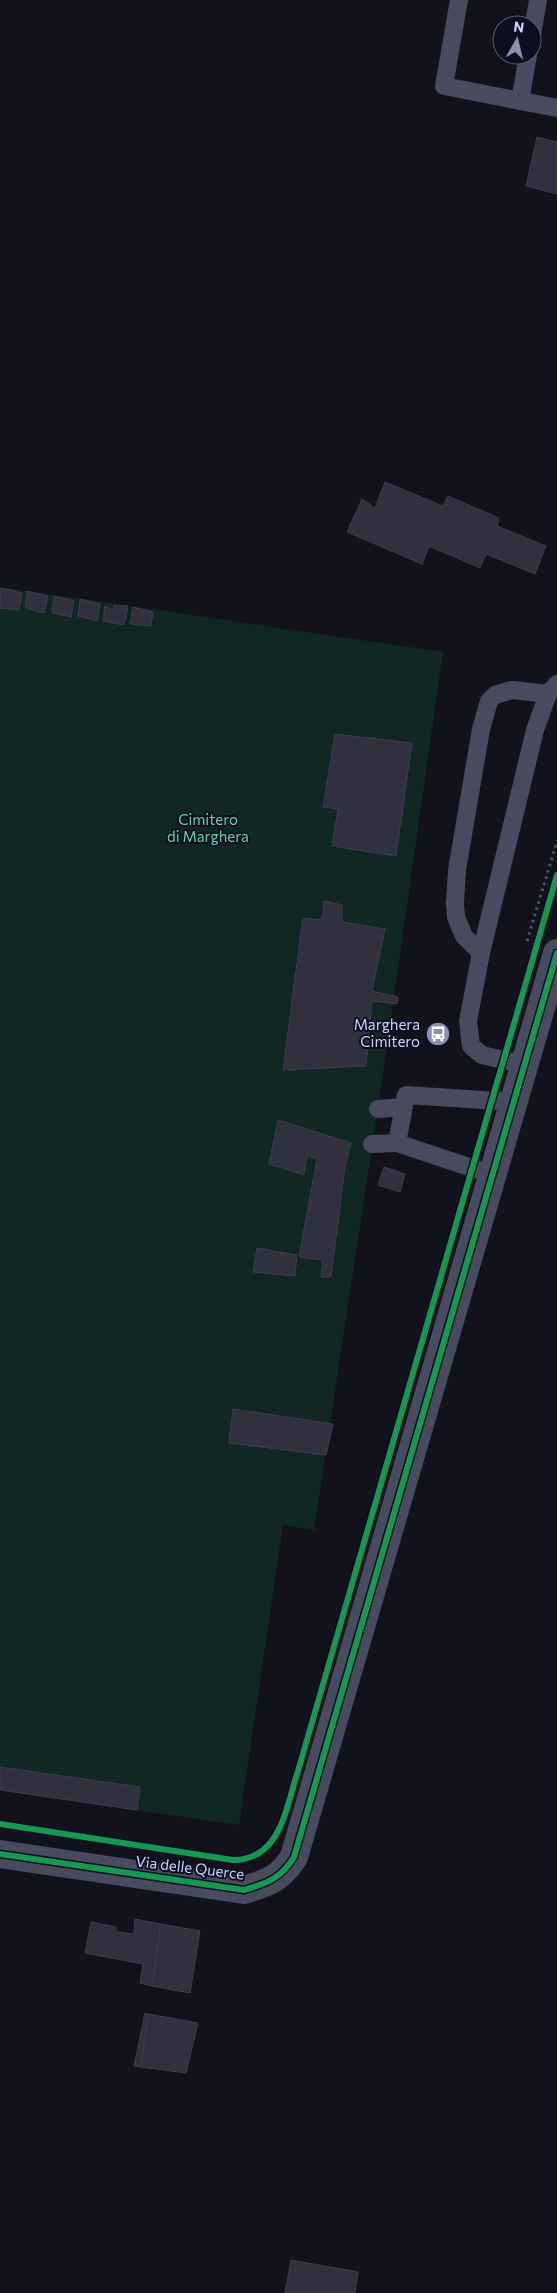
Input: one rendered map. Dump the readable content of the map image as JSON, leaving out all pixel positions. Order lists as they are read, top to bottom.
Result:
{
  "streets": {
    "street": ["Via delle Querce"]
  },
  "parks": ["Cimitero di Marghera"],
  "places": {
    "bus stop": ["Marghera Cimitero"]
  },
  "north": "top"
}
